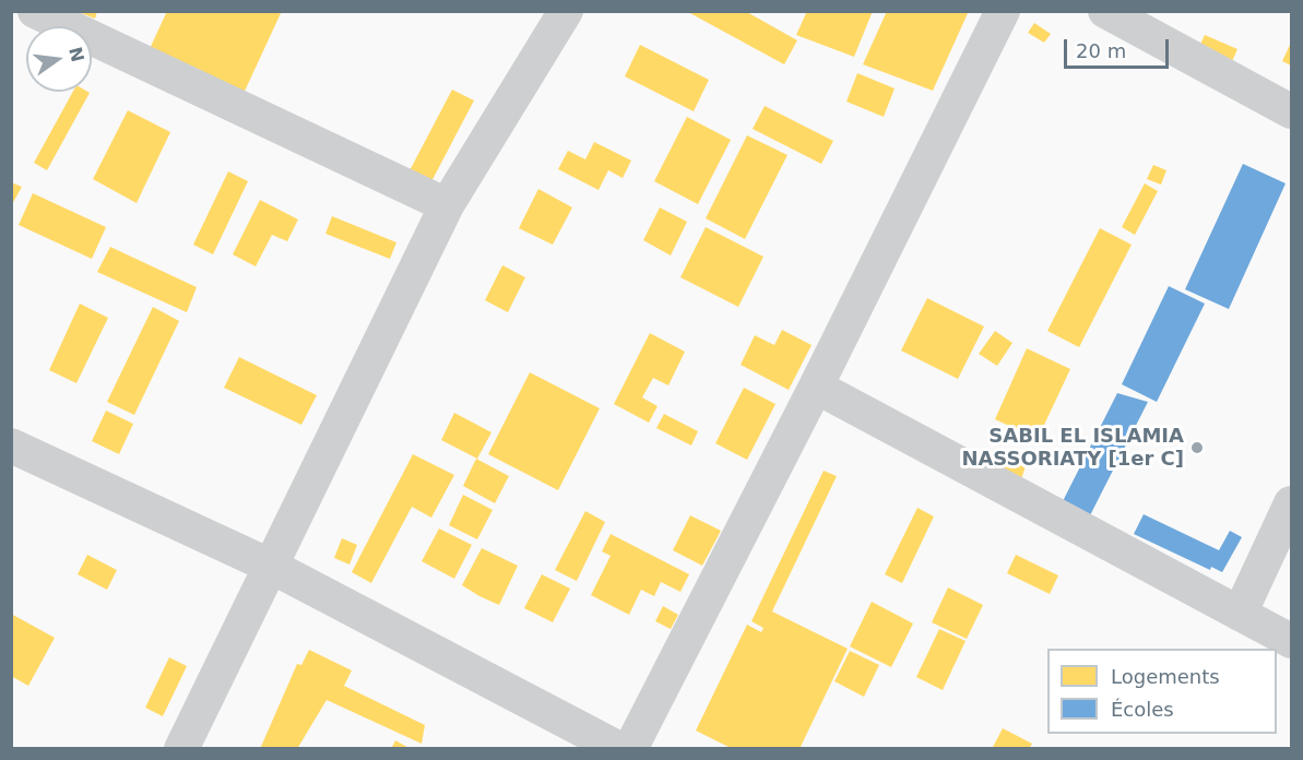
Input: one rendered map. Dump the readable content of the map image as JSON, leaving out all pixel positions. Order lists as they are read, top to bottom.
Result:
{
  "places": ["SABIL EL ISLAMIA NASSORIATY [1er C]"],
  "legend": ["Logements", "Écoles"],
  "scale_bar": "20 m",
  "north": "right"
}
